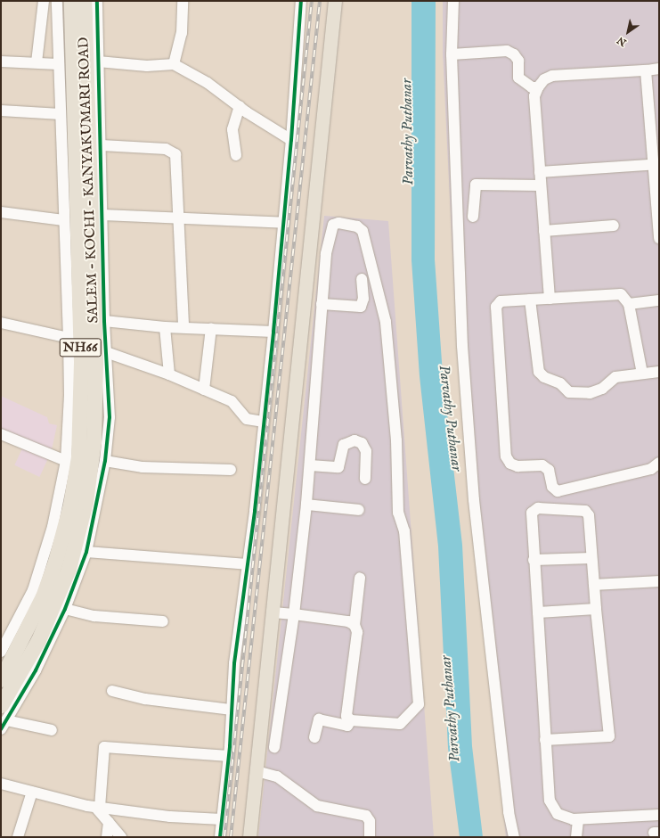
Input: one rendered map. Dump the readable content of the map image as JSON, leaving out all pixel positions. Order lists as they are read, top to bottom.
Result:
{
  "streets": {
    "highway": ["SALEM - KOCHI - KANYAKUMARI ROAD", "NH66"]
  },
  "water": ["Parvathy Puthanar"],
  "north": "bottom left"
}
